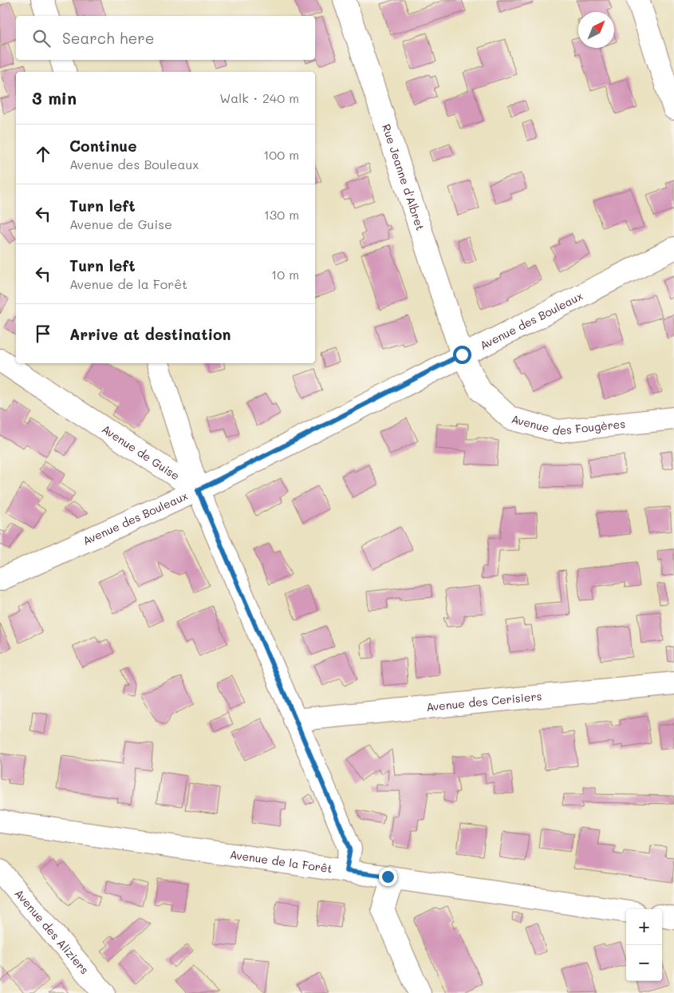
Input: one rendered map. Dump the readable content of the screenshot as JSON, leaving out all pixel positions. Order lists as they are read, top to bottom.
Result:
{
  "streets": {
    "street": [
      "Rue Jeanne d'Albret",
      "Avenue des Bouleaux",
      "Avenue des Fougères",
      "Avenue de Guise",
      "Avenue des Cerisiers",
      "Avenue de la Forêt",
      "Avenue des Aliziers"
    ]
  },
  "crossings": [
    ["Rue Jeanne d'Albret", "Avenue des Bouleaux"],
    ["Rue Jeanne d'Albret", "Avenue des Fougères"],
    ["Avenue des Bouleaux", "Avenue de Guise"]
  ],
  "north": "top right",
  "page": {
    "search": "Search here",
    "heading": ["3 min", "Walk · 240 m"],
    "list": [
      ["Continue", "Avenue des Bouleaux", "100 m"],
      ["Turn left", "Avenue de Guise", "130 m"],
      ["Turn left", "Avenue de la Forêt", "10 m"],
      "Arrive at destination"
    ],
    "map_buttons": ["+", "−"]
  }
}
